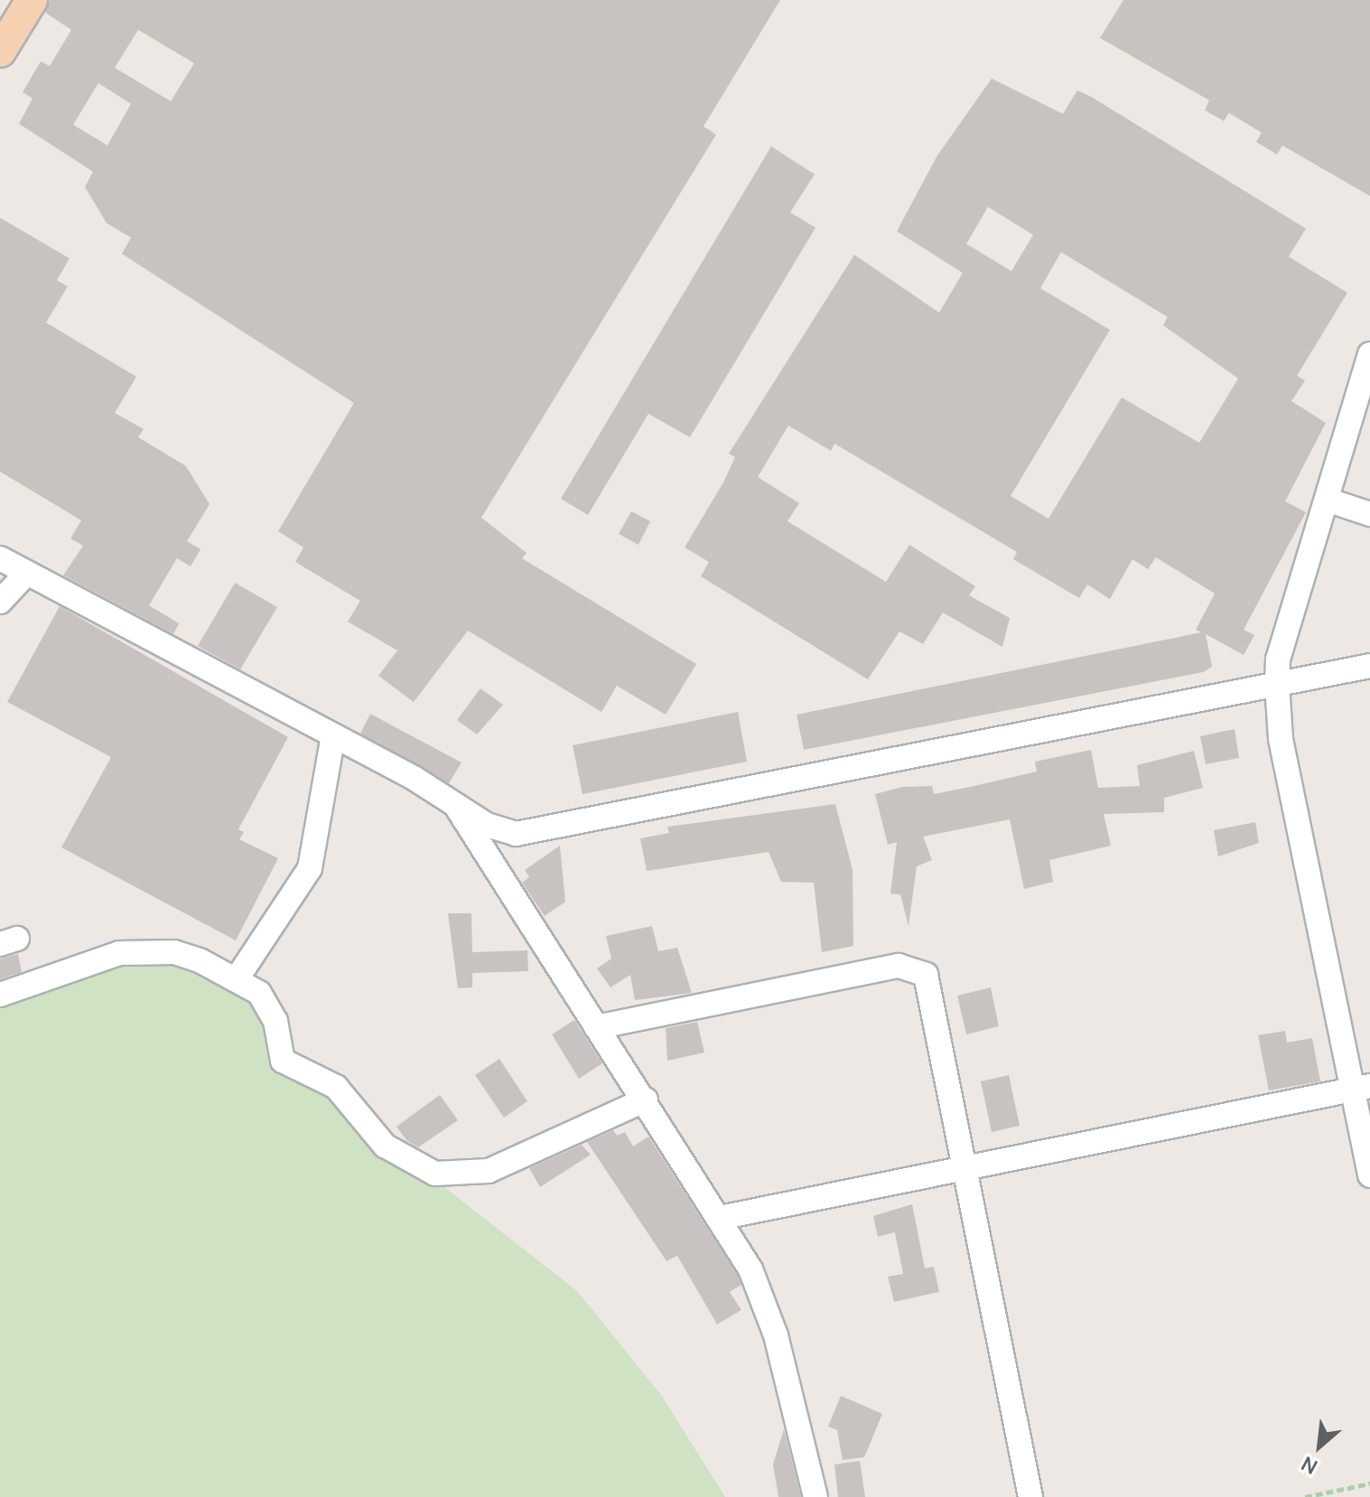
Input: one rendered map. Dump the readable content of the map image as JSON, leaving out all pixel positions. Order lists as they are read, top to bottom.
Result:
{
  "north": "bottom left"
}
